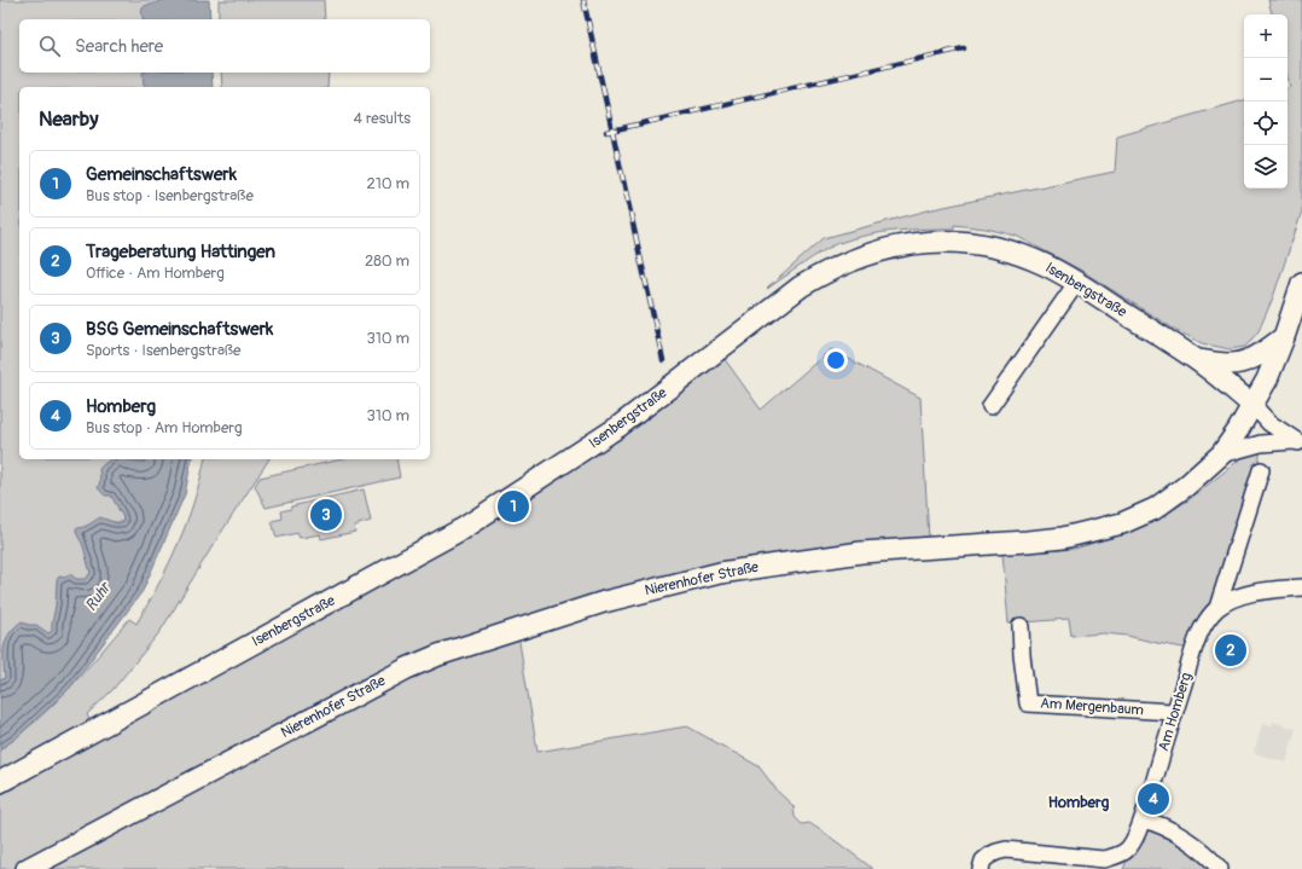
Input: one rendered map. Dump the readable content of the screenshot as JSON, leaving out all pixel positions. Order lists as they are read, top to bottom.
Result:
{
  "streets": {
    "main road": ["Isenbergstraße", "Nierenhofer Straße"],
    "street": ["Am Mergenbaum", "Am Homberg"]
  },
  "crossings": [
    ["Isenbergstraße", "Nierenhofer Straße"],
    ["Am Mergenbaum", "Am Homberg"]
  ],
  "districts": ["Homberg"],
  "water": ["Ruhr"],
  "page": {
    "map_buttons": ["+", "−"],
    "search": "Search here",
    "heading": ["Nearby", "4 results"],
    "list": [
      {
        "mark": "1",
        "name": "Gemeinschaftswerk",
        "note": "Bus stop · Isenbergstraße",
        "value": "210 m"
      },
      {
        "mark": "2",
        "name": "Trageberatung Hattingen",
        "note": "Office · Am Homberg",
        "value": "280 m"
      },
      {
        "mark": "3",
        "name": "BSG Gemeinschaftswerk",
        "note": "Sports · Isenbergstraße",
        "value": "310 m"
      },
      {
        "mark": "4",
        "name": "Homberg",
        "note": "Bus stop · Am Homberg",
        "value": "310 m"
      }
    ],
    "pins": [
      "1",
      "3",
      "2",
      "4"
    ]
  }
}
